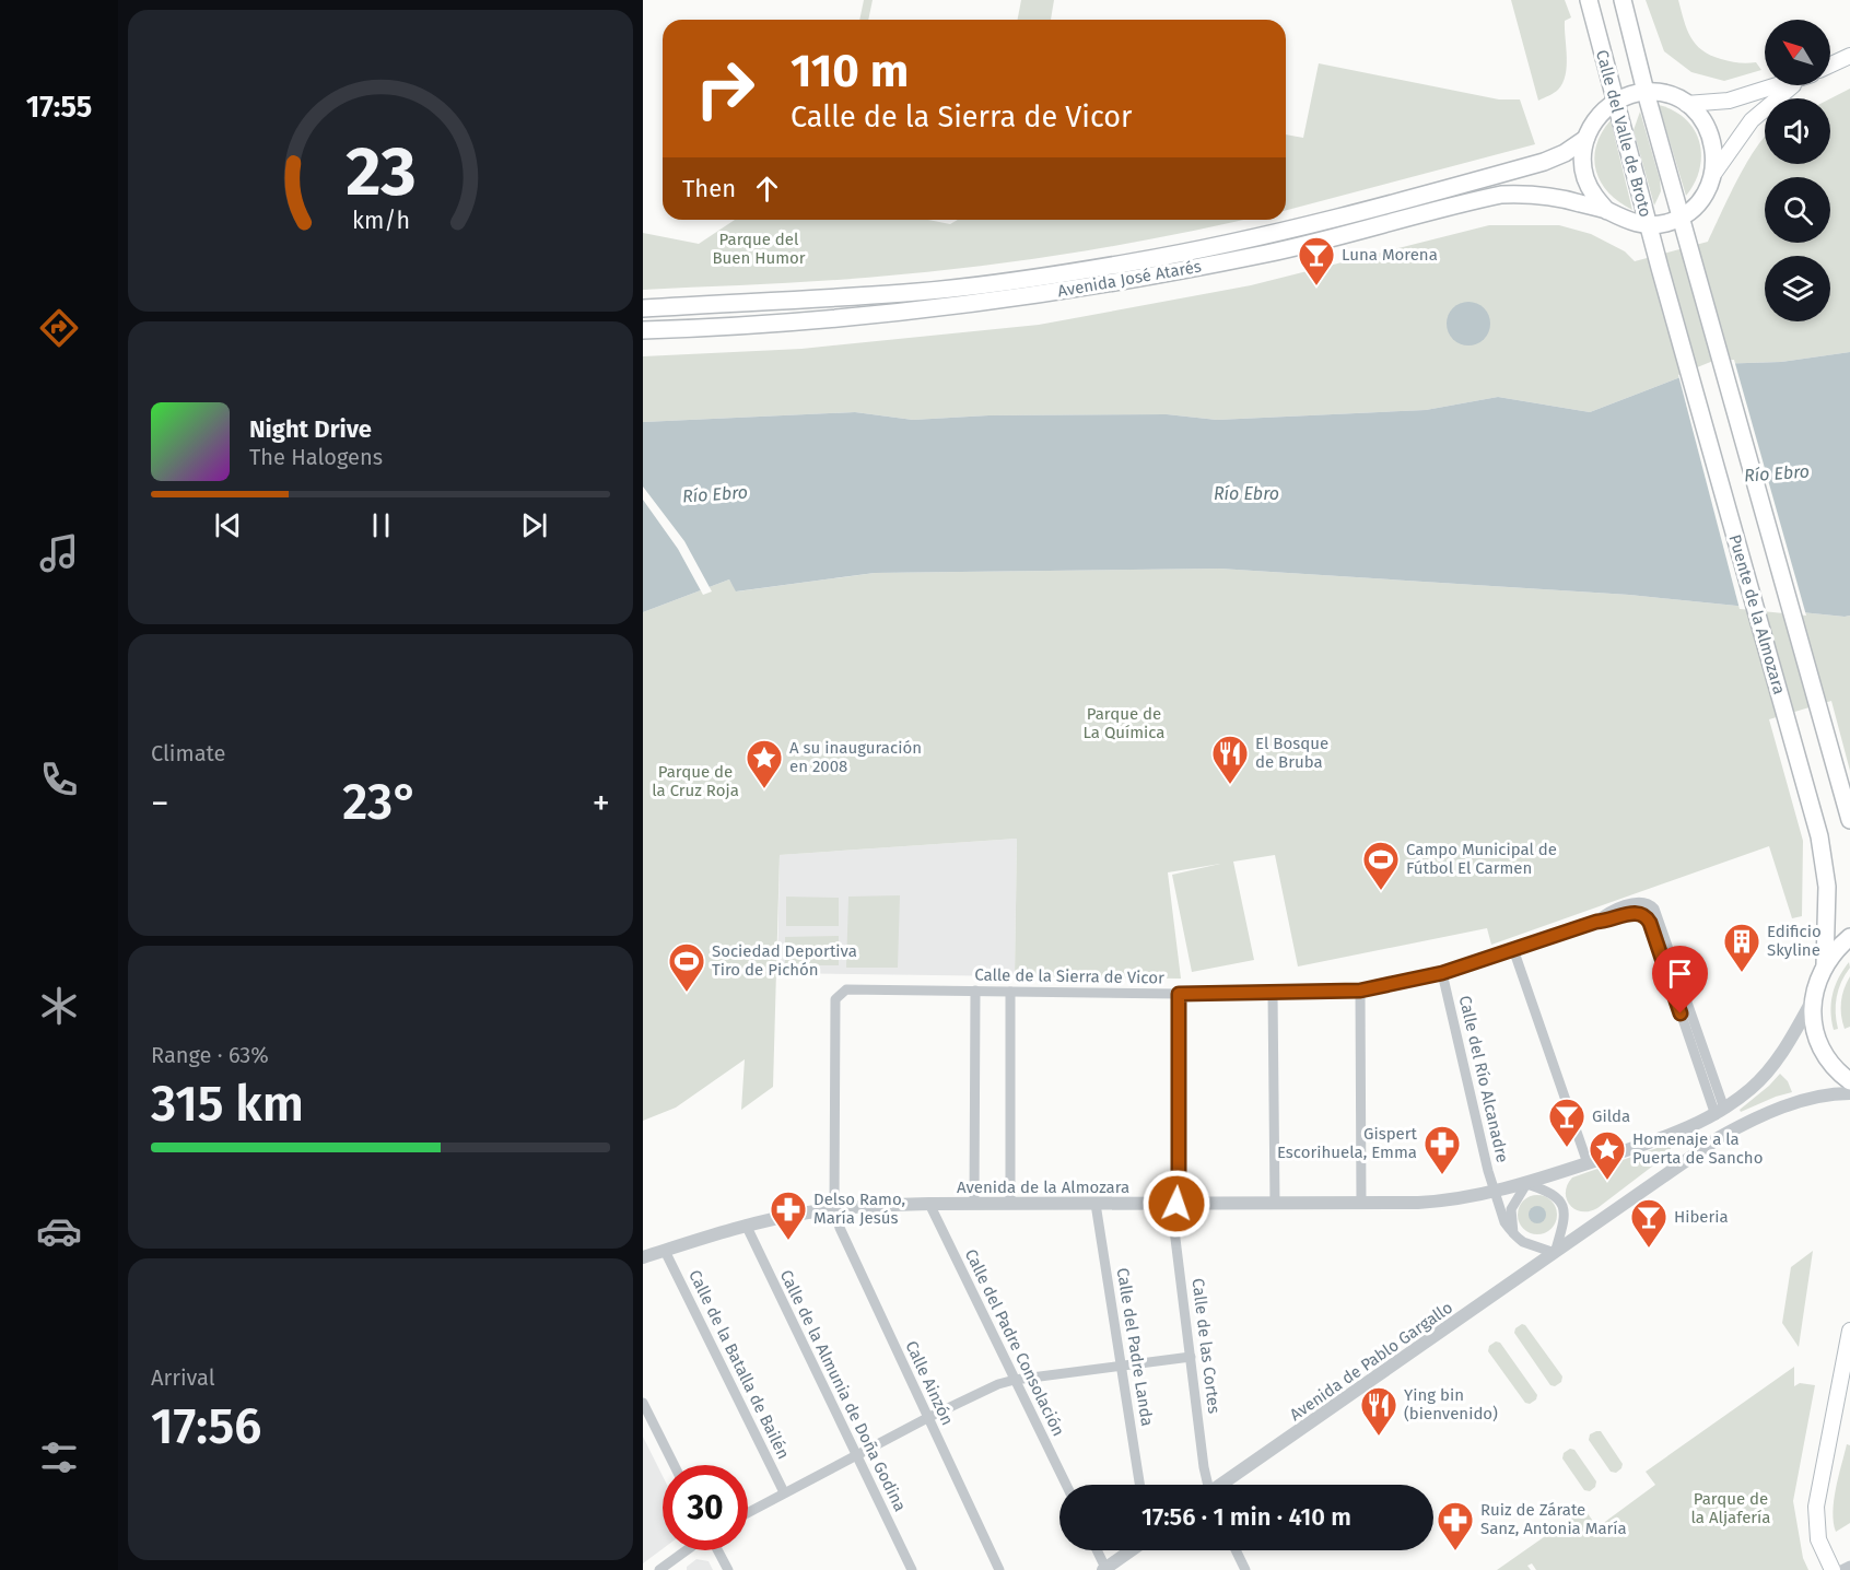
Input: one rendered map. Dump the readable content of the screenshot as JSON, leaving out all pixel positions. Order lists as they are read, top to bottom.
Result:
{
  "streets": {
    "main road": ["Calle del Valle de Broto", "Avenida José Atarés", "Puente de la Almozara"],
    "street": [
      "Calle de la Sierra de Vicor",
      "Calle del Río Alcanadre",
      "Avenida de la Almozara",
      "Calle del Padre Consolación",
      "Calle de las Cortes",
      "Calle del Padre Landa",
      "Avenida de Pablo Gargallo",
      "Calle de la Batalla de Bailén",
      "Calle Ainzón",
      "Calle de la Almunia de Doña Godina"
    ]
  },
  "crossings": [
    ["Calle del Valle de Broto", "Avenida José Atarés"],
    ["Calle del Valle de Broto", "Puente de la Almozara"],
    ["Calle de la Sierra de Vicor", "Calle del Río Alcanadre"],
    ["Calle de la Sierra de Vicor", "Avenida de la Almozara"],
    ["Calle de la Sierra de Vicor", "Calle de las Cortes"],
    ["Calle de la Sierra de Vicor", "Calle Ainzón"],
    ["Calle del Río Alcanadre", "Avenida de la Almozara"],
    ["Avenida de la Almozara", "Calle del Padre Consolación"],
    ["Avenida de la Almozara", "Calle de las Cortes"],
    ["Avenida de la Almozara", "Calle del Padre Landa"],
    ["Avenida de la Almozara", "Avenida de Pablo Gargallo"],
    ["Avenida de la Almozara", "Calle de la Batalla de Bailén"],
    ["Avenida de la Almozara", "Calle Ainzón"],
    ["Avenida de la Almozara", "Calle de la Almunia de Doña Godina"]
  ],
  "water": ["Río Ebro"],
  "parks": [
    "Parque del Buen Humor",
    "Parque de La Química",
    "Parque de la Cruz Roja",
    "Parque de la Aljafería"
  ],
  "places": {
    "bar": ["Luna Morena", "Gilda", "Hiberia"],
    "restaurant": ["El Bosque de Bruba", "Ying bin (bienvenido)"],
    "place": ["A su inauguración en 2008", "Homenaje a la Puerta de Sancho"],
    "sports": ["Campo Municipal de Fútbol El Carmen", "Sociedad Deportiva Tiro de Pichón"],
    "building": ["Edificio Skyline"],
    "pharmacy": ["Gispert Escorihuela, Emma", "Delso Ramo, María Jesús", "Ruiz de Zárate Sanz, Antonia María"]
  },
  "north": "top left",
  "page": {
    "tabs": "17:55",
    "turn": ["110 m", "Calle de la Sierra de Vicor"],
    "then": "Then",
    "song": ["Night Drive", "The Halogens"],
    "tile": [
      "Climate",
      ["Range · 63%", "315 km"],
      ["Arrival", "17:56"]
    ],
    "heat": ["−", "23°", "+"],
    "limit": "30",
    "trip": "17:56 · 1 min · 410 m",
    "gauge": ["23", "km/h"]
  }
}
